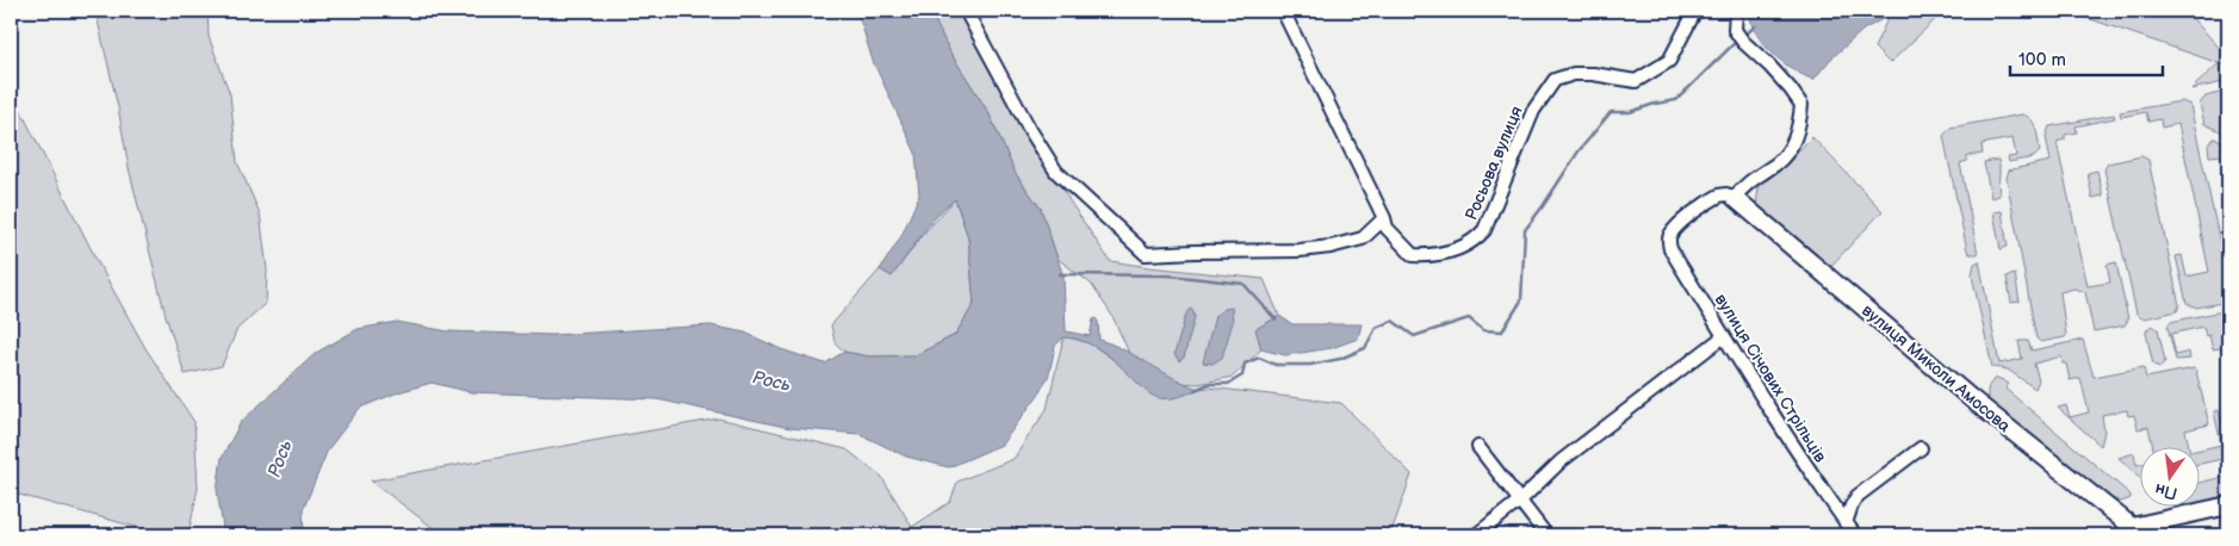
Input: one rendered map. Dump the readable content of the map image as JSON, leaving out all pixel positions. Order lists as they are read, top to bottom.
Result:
{
  "streets": {
    "street": ["Росьова вулиця", "вулиця Миколи Амосова", "вулиця Січових Стрільців"]
  },
  "crossings": [
    ["вулиця Миколи Амосова", "вулиця Січових Стрільців"]
  ],
  "water": ["Рось"],
  "scale_bar": "100 m",
  "north": "bottom"
}
